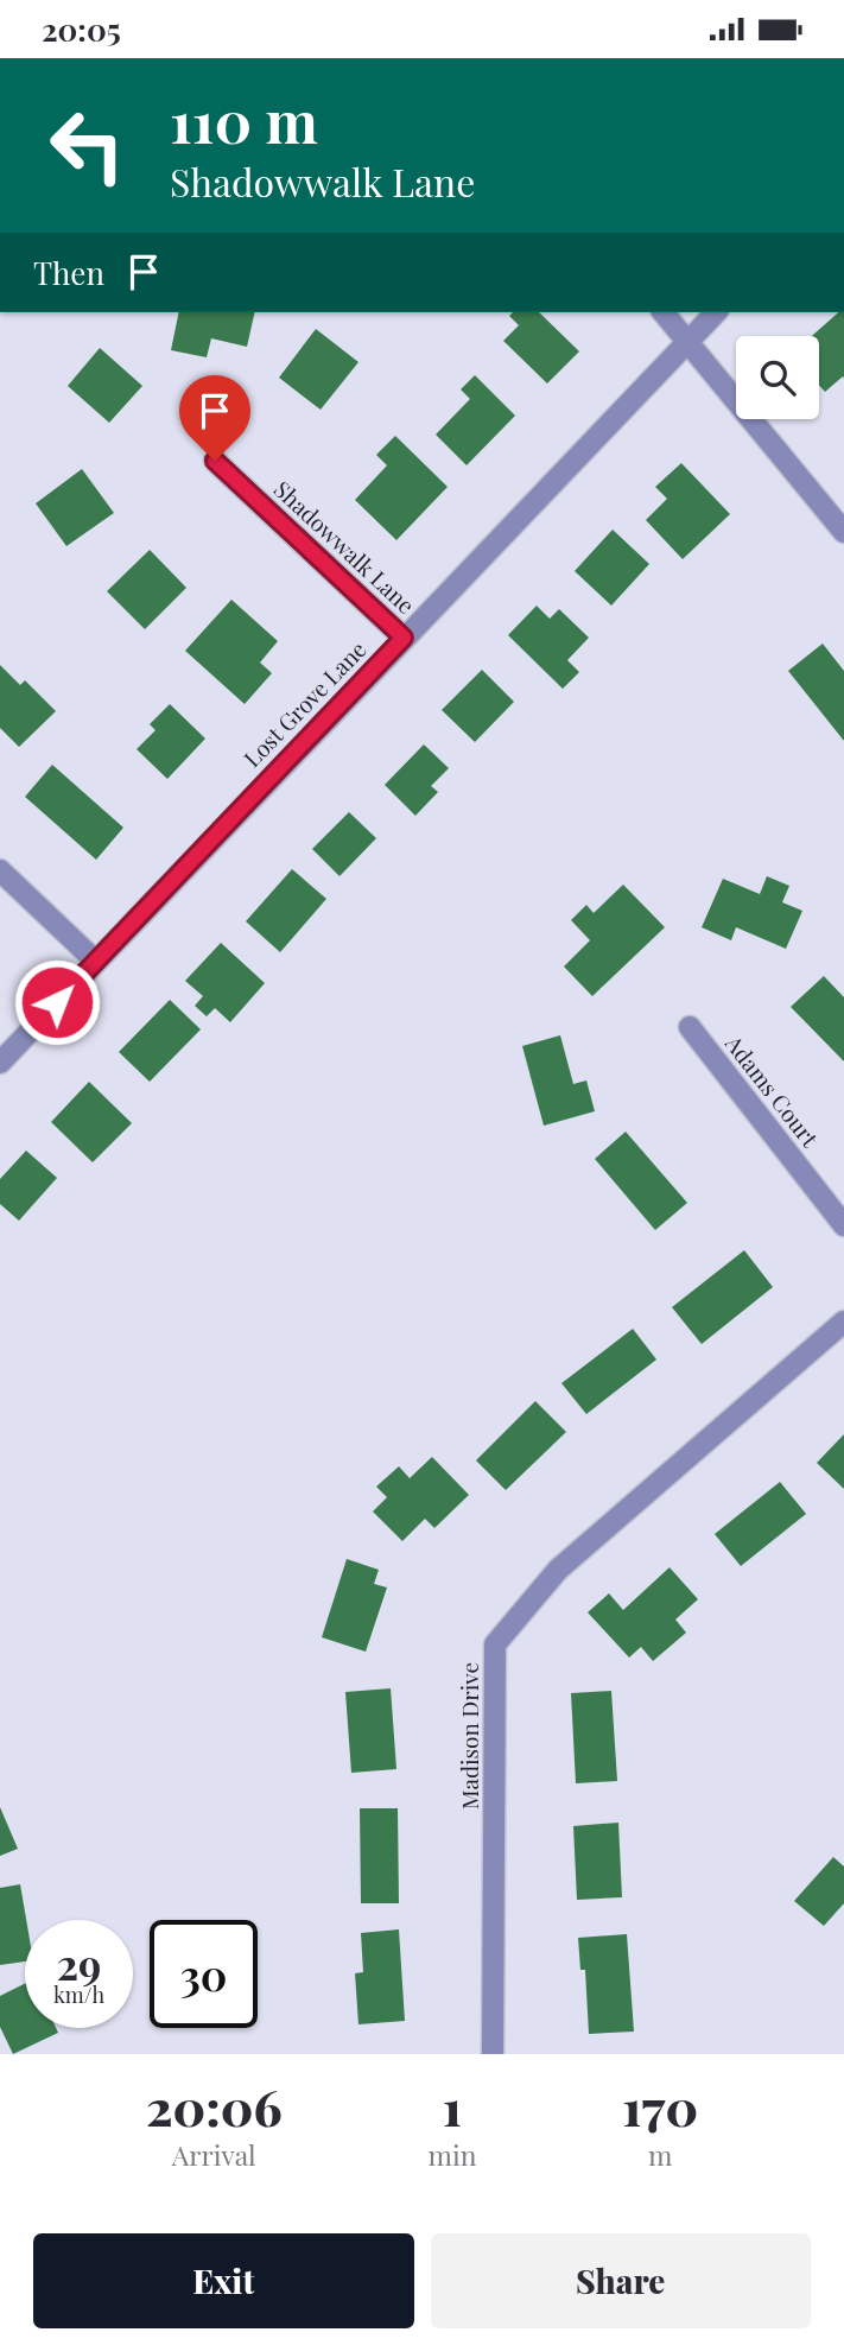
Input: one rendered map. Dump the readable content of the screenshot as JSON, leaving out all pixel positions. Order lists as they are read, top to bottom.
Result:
{
  "streets": {
    "street": [
      "Shadowwalk Lane",
      "Lost Grove Lane",
      "Adams Court",
      "Madison Drive"
    ]
  },
  "crossings": [
    ["Shadowwalk Lane", "Lost Grove Lane"]
  ],
  "page": {
    "status": "20:05",
    "turn": ["110 m", "Shadowwalk Lane"],
    "then": "Then",
    "speed": "29 km/h",
    "limit": "30",
    "eta": [
      "20:06",
      "Arrival",
      "1",
      "min",
      "170",
      "m"
    ],
    "buttons": ["Exit", "Share"]
  }
}
